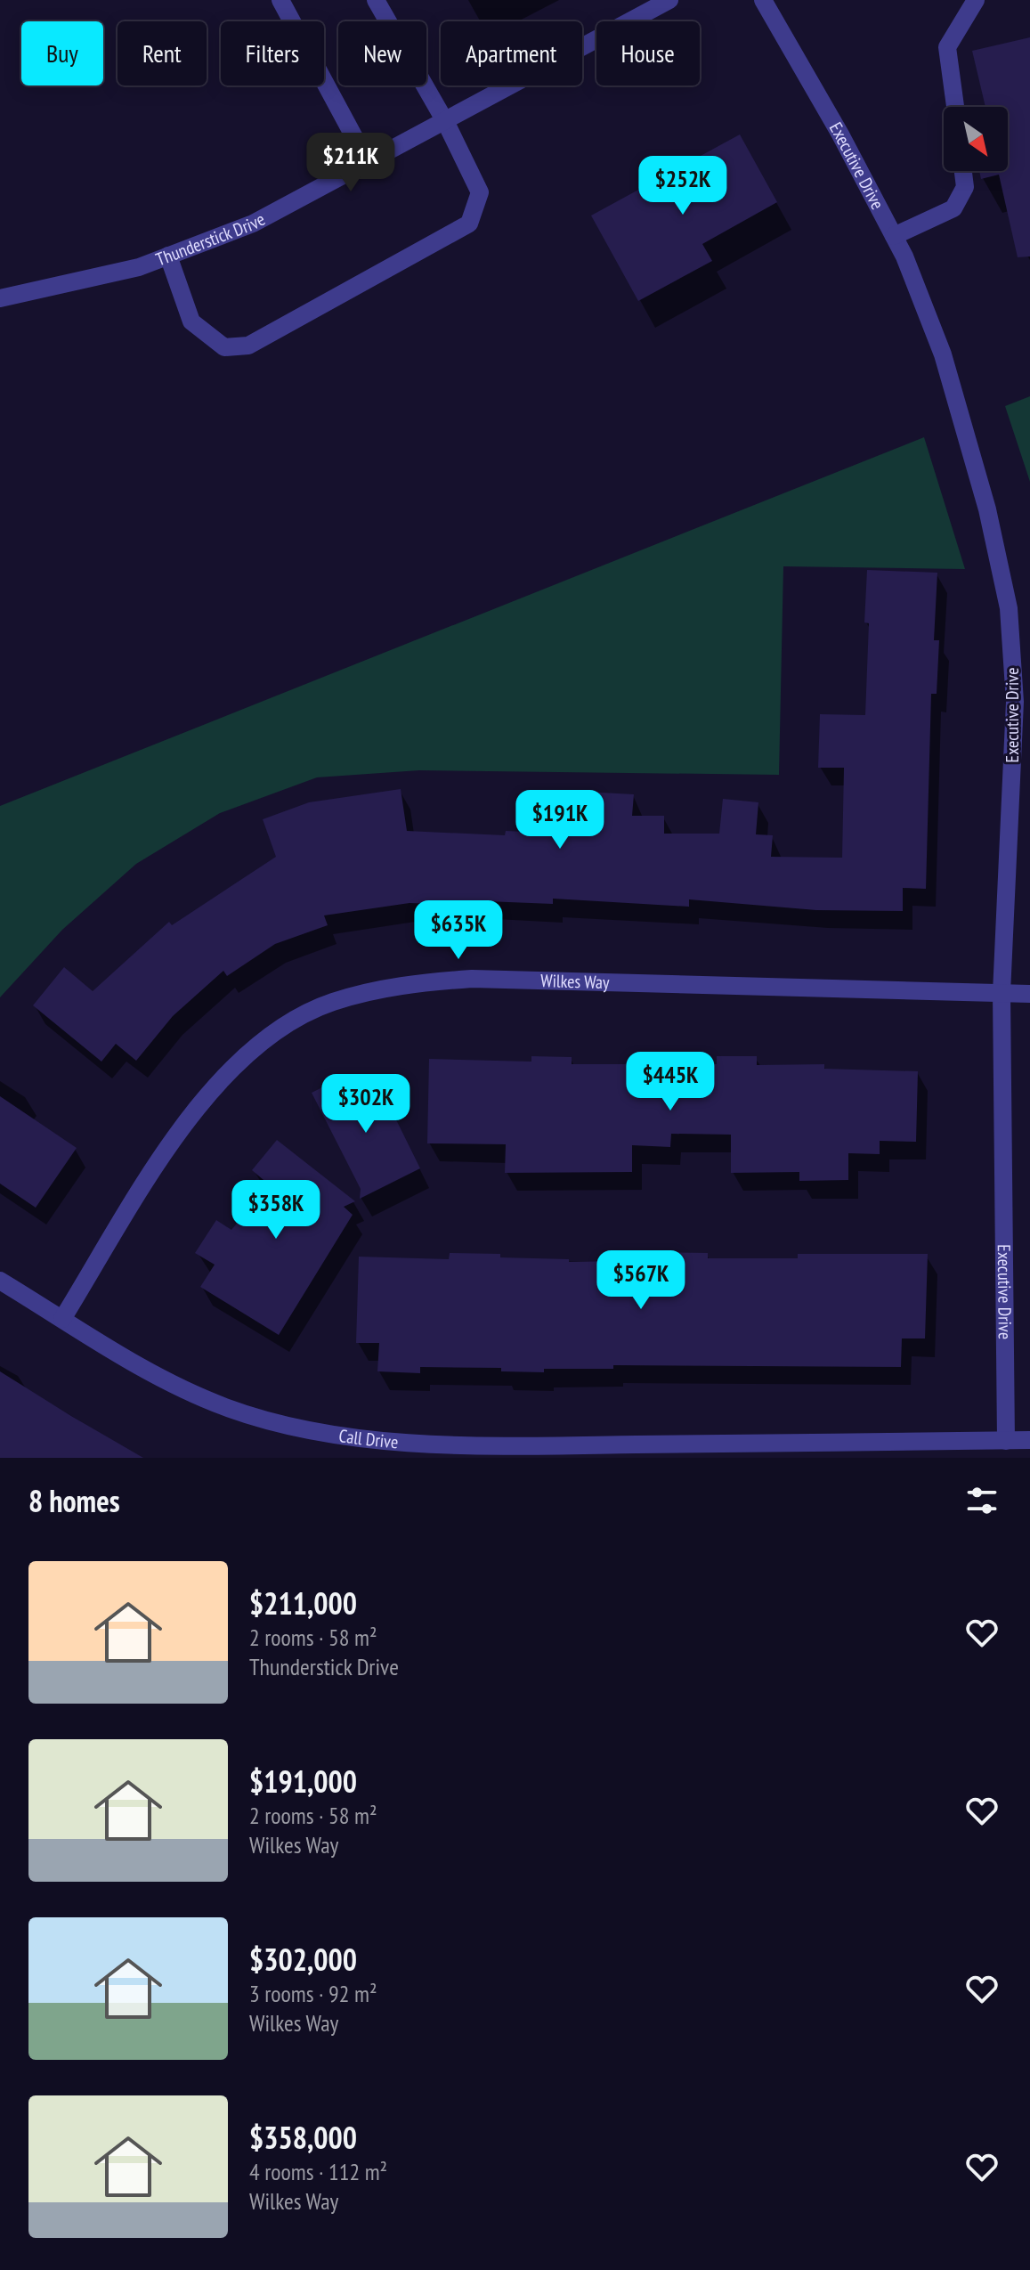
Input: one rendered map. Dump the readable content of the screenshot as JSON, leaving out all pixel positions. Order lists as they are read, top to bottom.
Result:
{
  "streets": {
    "street": [
      "Executive Drive",
      "Thunderstick Drive",
      "Wilkes Way",
      "Call Drive"
    ]
  },
  "crossings": [
    ["Executive Drive", "Wilkes Way"],
    ["Executive Drive", "Call Drive"],
    ["Wilkes Way", "Call Drive"]
  ],
  "north": "bottom right",
  "page": {
    "chip": [
      "Buy",
      "Rent",
      "Filters",
      "New",
      "Apartment",
      "House"
    ],
    "price": [
      "$211K",
      "$252K",
      "$191K",
      "$635K",
      "$445K",
      "$302K",
      "$358K",
      "$567K"
    ],
    "heading": "8 homes",
    "list": [
      {
        "name": "$211,000",
        "note": "2 rooms · 58 m² · Thunderstick Drive"
      },
      {
        "name": "$191,000",
        "note": "2 rooms · 58 m² · Wilkes Way"
      },
      {
        "name": "$302,000",
        "note": "3 rooms · 92 m² · Wilkes Way"
      },
      {
        "name": "$358,000",
        "note": "4 rooms · 112 m² · Wilkes Way"
      }
    ]
  }
}
